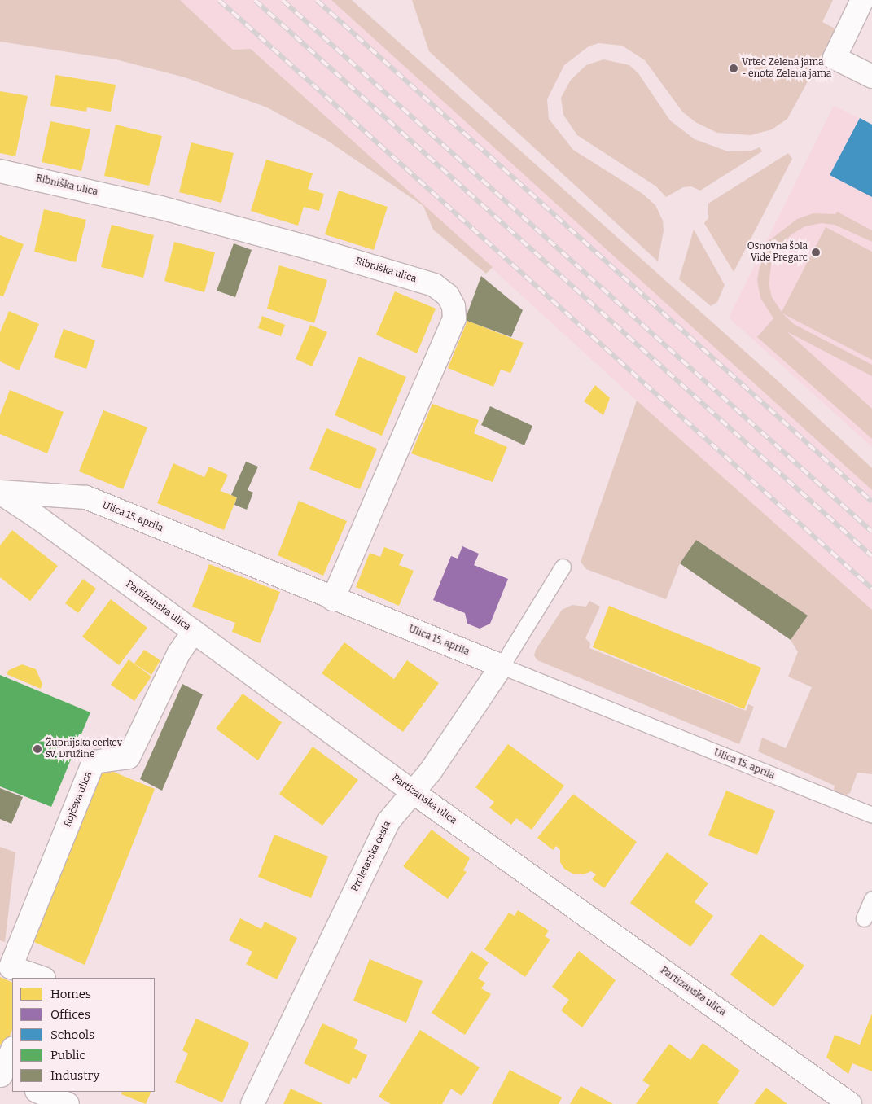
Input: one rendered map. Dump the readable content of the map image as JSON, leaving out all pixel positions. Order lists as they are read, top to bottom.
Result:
{
  "streets": {
    "street": [
      "Ribniška ulica",
      "Ulica 15. aprila",
      "Partizanska ulica",
      "Rojčeva ulica",
      "Proletarska cesta"
    ]
  },
  "crossings": [
    ["Ribniška ulica", "Ulica 15. aprila"],
    ["Ulica 15. aprila", "Partizanska ulica"],
    ["Ulica 15. aprila", "Proletarska cesta"],
    ["Partizanska ulica", "Rojčeva ulica"],
    ["Partizanska ulica", "Proletarska cesta"]
  ],
  "places": ["Vrtec Zelena jama - enota Zelena jama", "Osnovna šola Vide Pregarc", "Župnijska cerkev sv. Družine"],
  "legend": [
    "Homes",
    "Offices",
    "Schools",
    "Public",
    "Industry"
  ]
}
